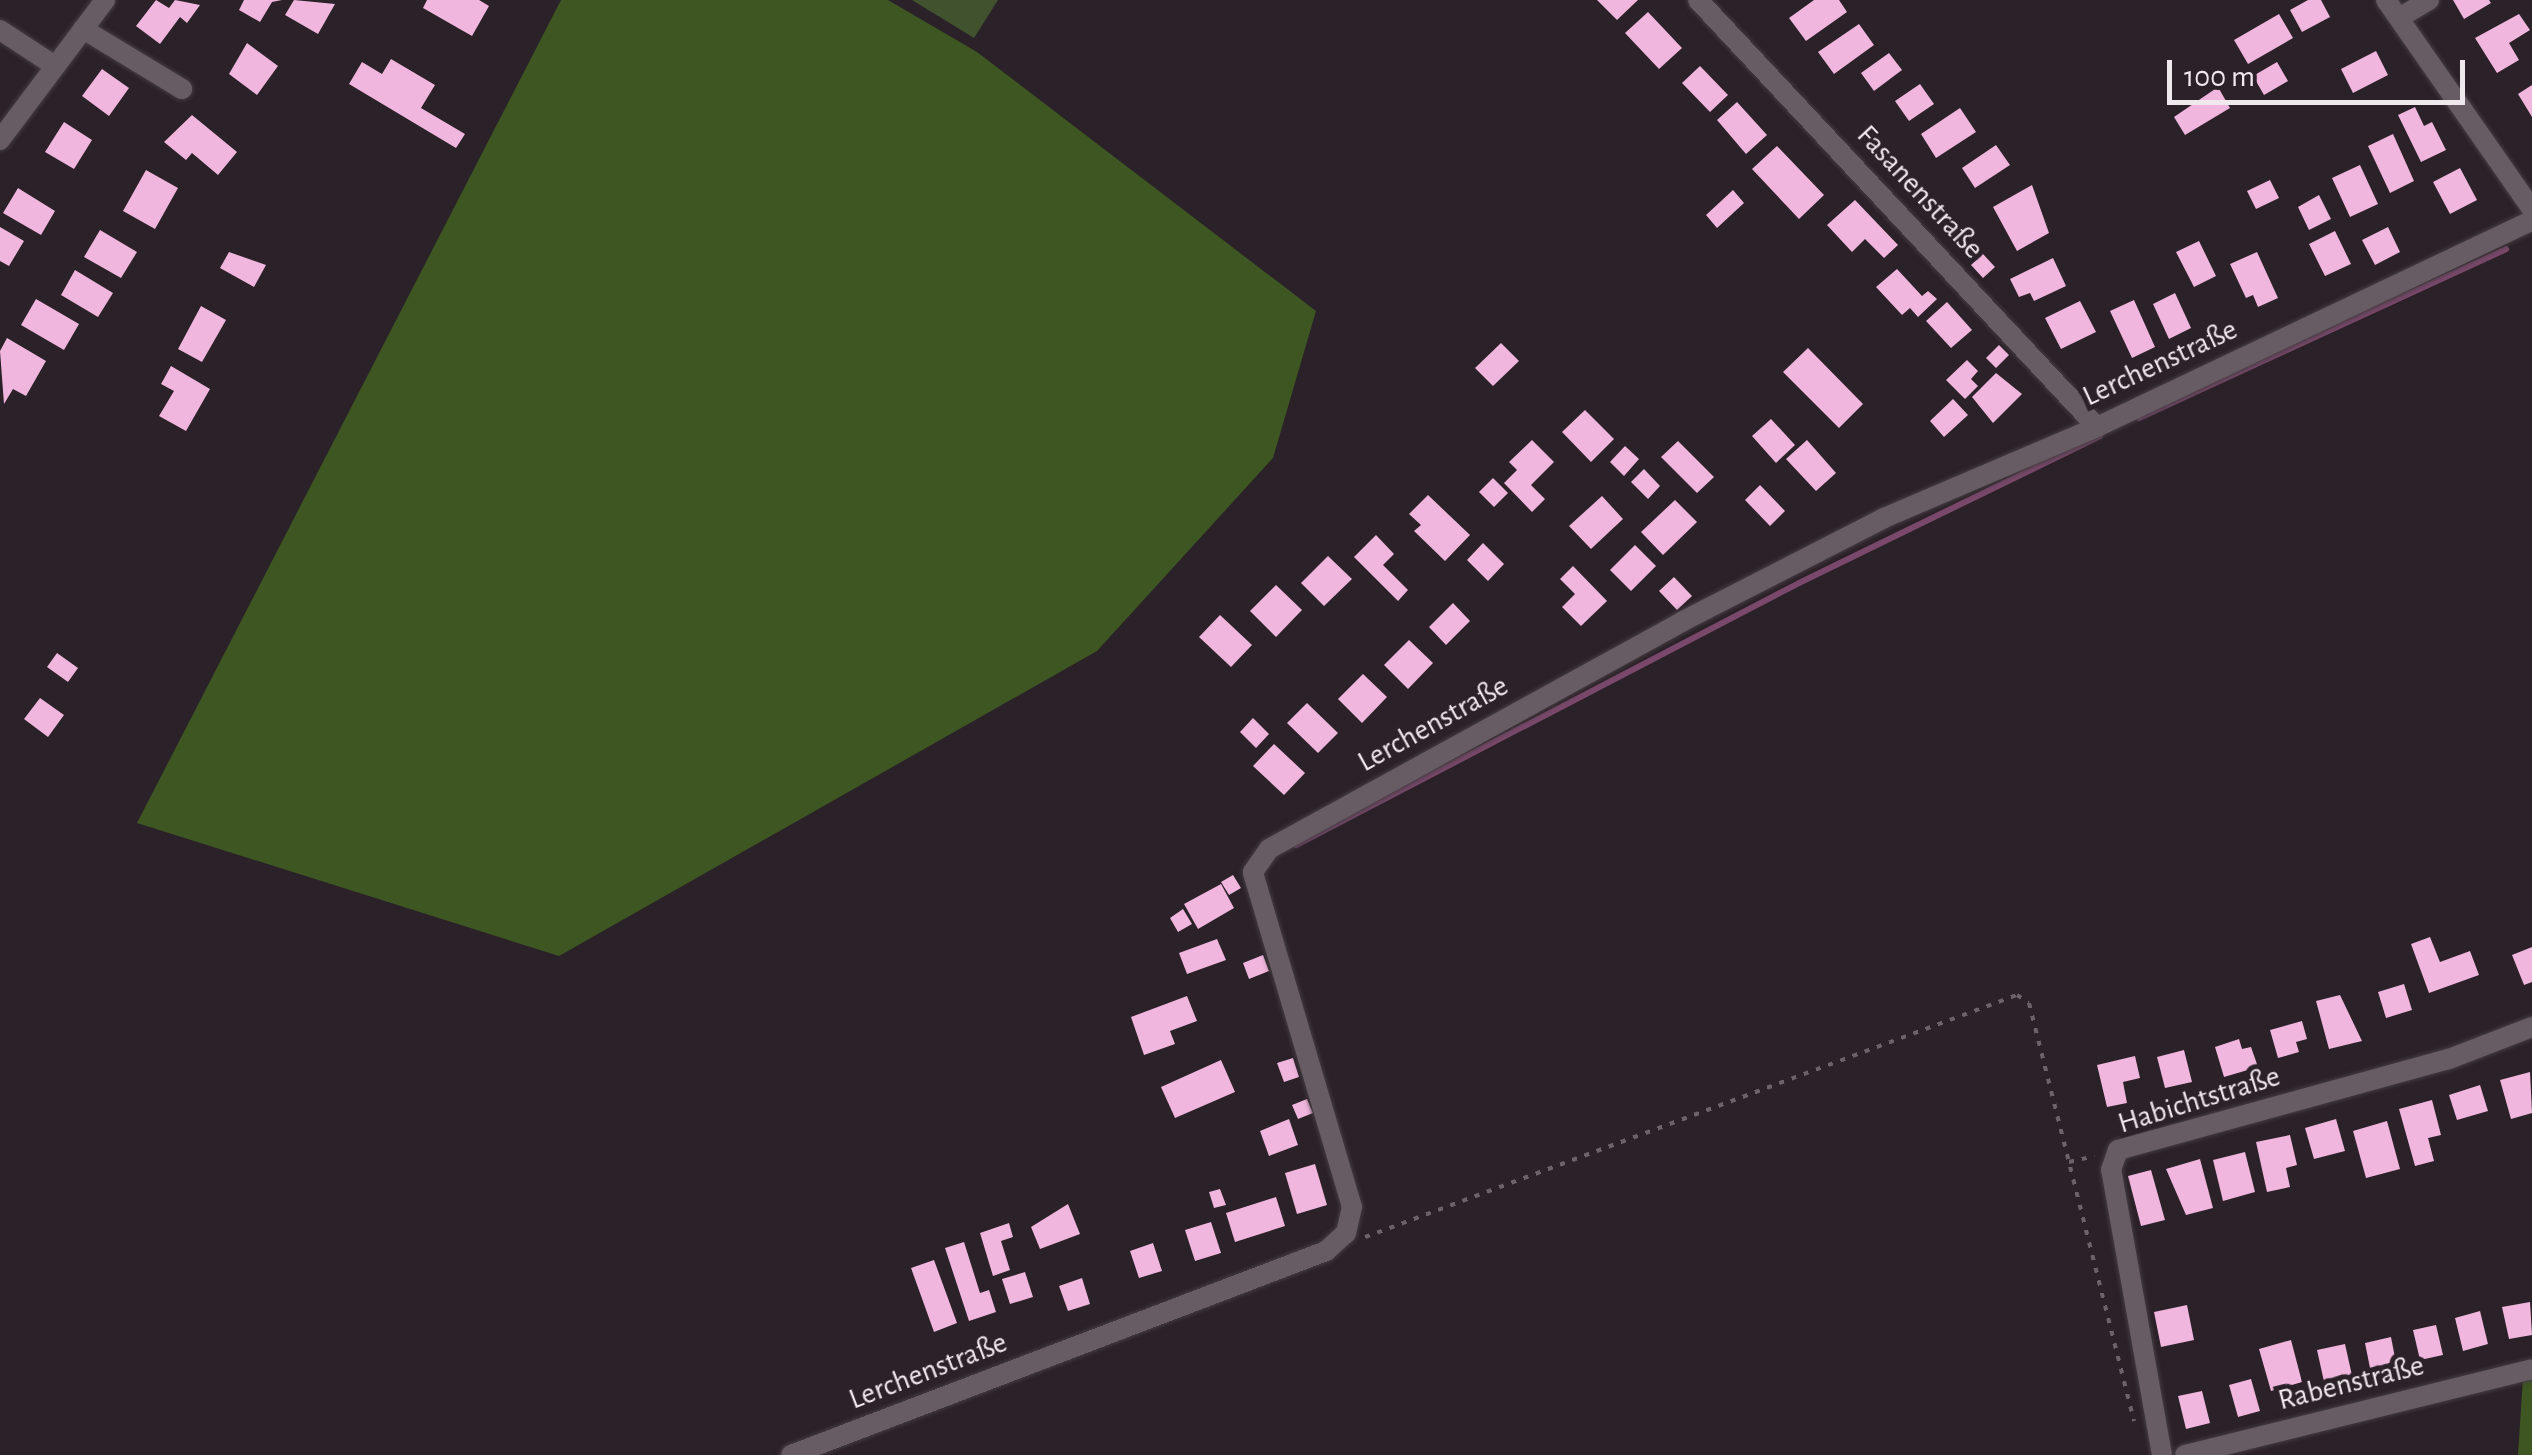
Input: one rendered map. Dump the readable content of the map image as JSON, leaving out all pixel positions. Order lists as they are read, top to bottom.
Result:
{
  "streets": {
    "street": [
      "Fasanenstraße",
      "Lerchenstraße",
      "Habichtstraße",
      "Rabenstraße"
    ]
  },
  "crossings": [
    ["Fasanenstraße", "Lerchenstraße"]
  ],
  "scale_bar": "100 m"
}
